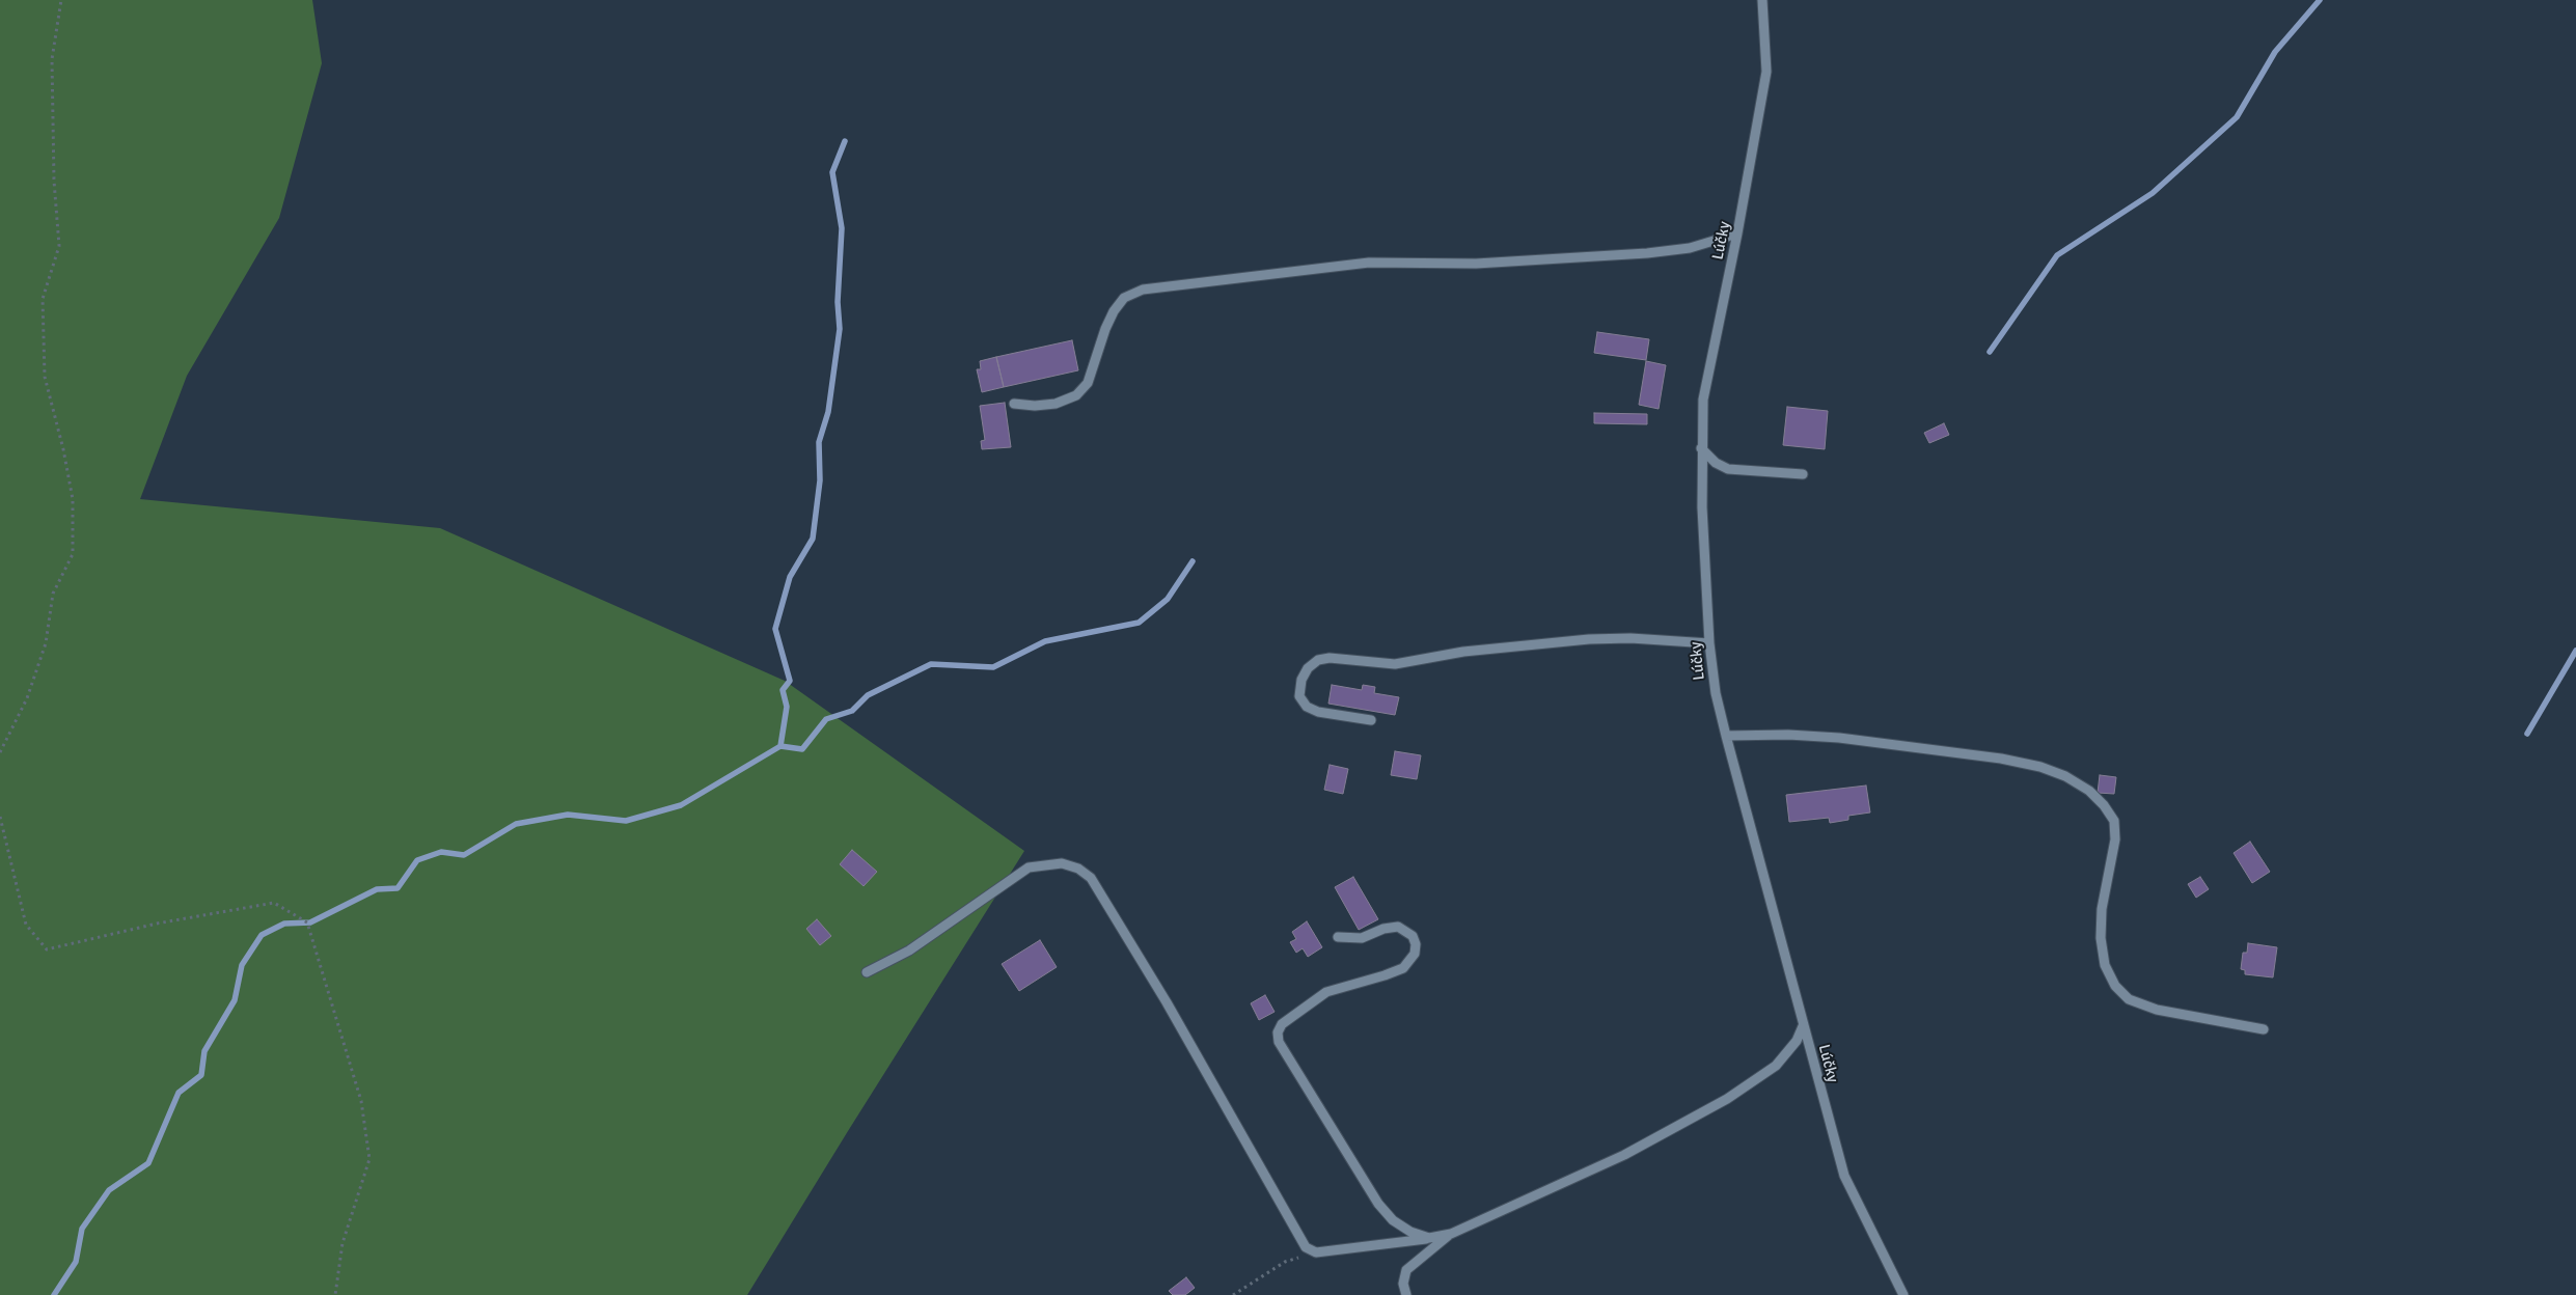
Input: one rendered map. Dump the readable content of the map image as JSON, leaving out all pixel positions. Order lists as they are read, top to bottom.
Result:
{
  "streets": {
    "street": ["Lúčky"]
  }
}
